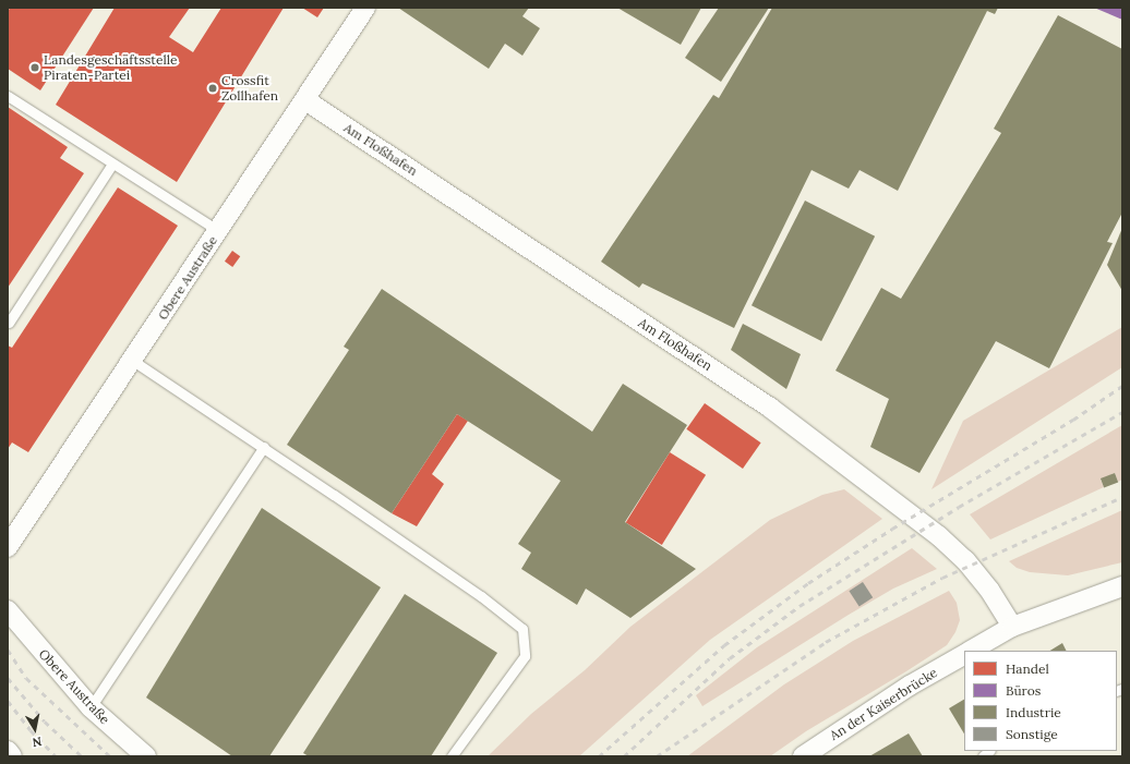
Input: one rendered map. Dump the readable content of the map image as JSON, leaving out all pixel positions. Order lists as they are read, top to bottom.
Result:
{
  "streets": {
    "street": ["Am Floßhafen", "Obere Austraße", "An der Kaiserbrücke"]
  },
  "crossings": [
    ["Am Floßhafen", "Obere Austraße"]
  ],
  "places": ["Landesgeschäftsstelle Piraten-Partei", "Crossfit Zollhafen"],
  "legend": [
    "Handel",
    "Büros",
    "Industrie",
    "Sonstige"
  ],
  "north": "bottom"
}
